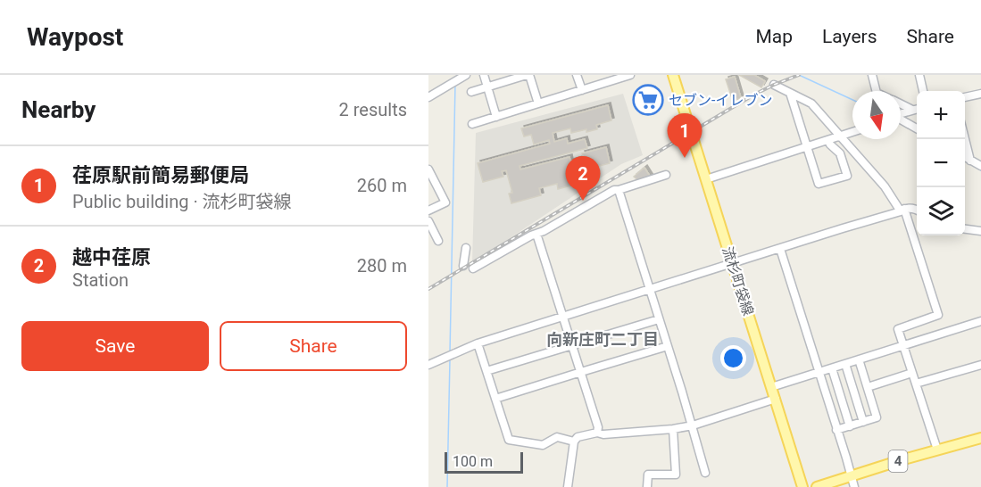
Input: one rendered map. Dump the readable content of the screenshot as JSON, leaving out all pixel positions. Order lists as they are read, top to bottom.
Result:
{
  "streets": {
    "main road": ["流杉町袋線", "4"]
  },
  "districts": ["向新庄町二丁目"],
  "places": {
    "supermarket": ["セブン-イレブン"]
  },
  "scale_bar": "100 m",
  "north": "bottom",
  "page": {
    "header": "Waypost",
    "nav": ["Map", "Layers", "Share"],
    "heading": ["Nearby", "2 results"],
    "map_buttons": ["+", "−"],
    "pins": ["1", "2"],
    "list": [
      {
        "mark": "1",
        "name": "荏原駅前簡易郵便局",
        "note": "Public building · 流杉町袋線",
        "value": "260 m"
      },
      {
        "mark": "2",
        "name": "越中荏原",
        "note": "Station",
        "value": "280 m"
      }
    ],
    "buttons": ["Save", "Share"],
    "scale": "100 m"
  }
}
